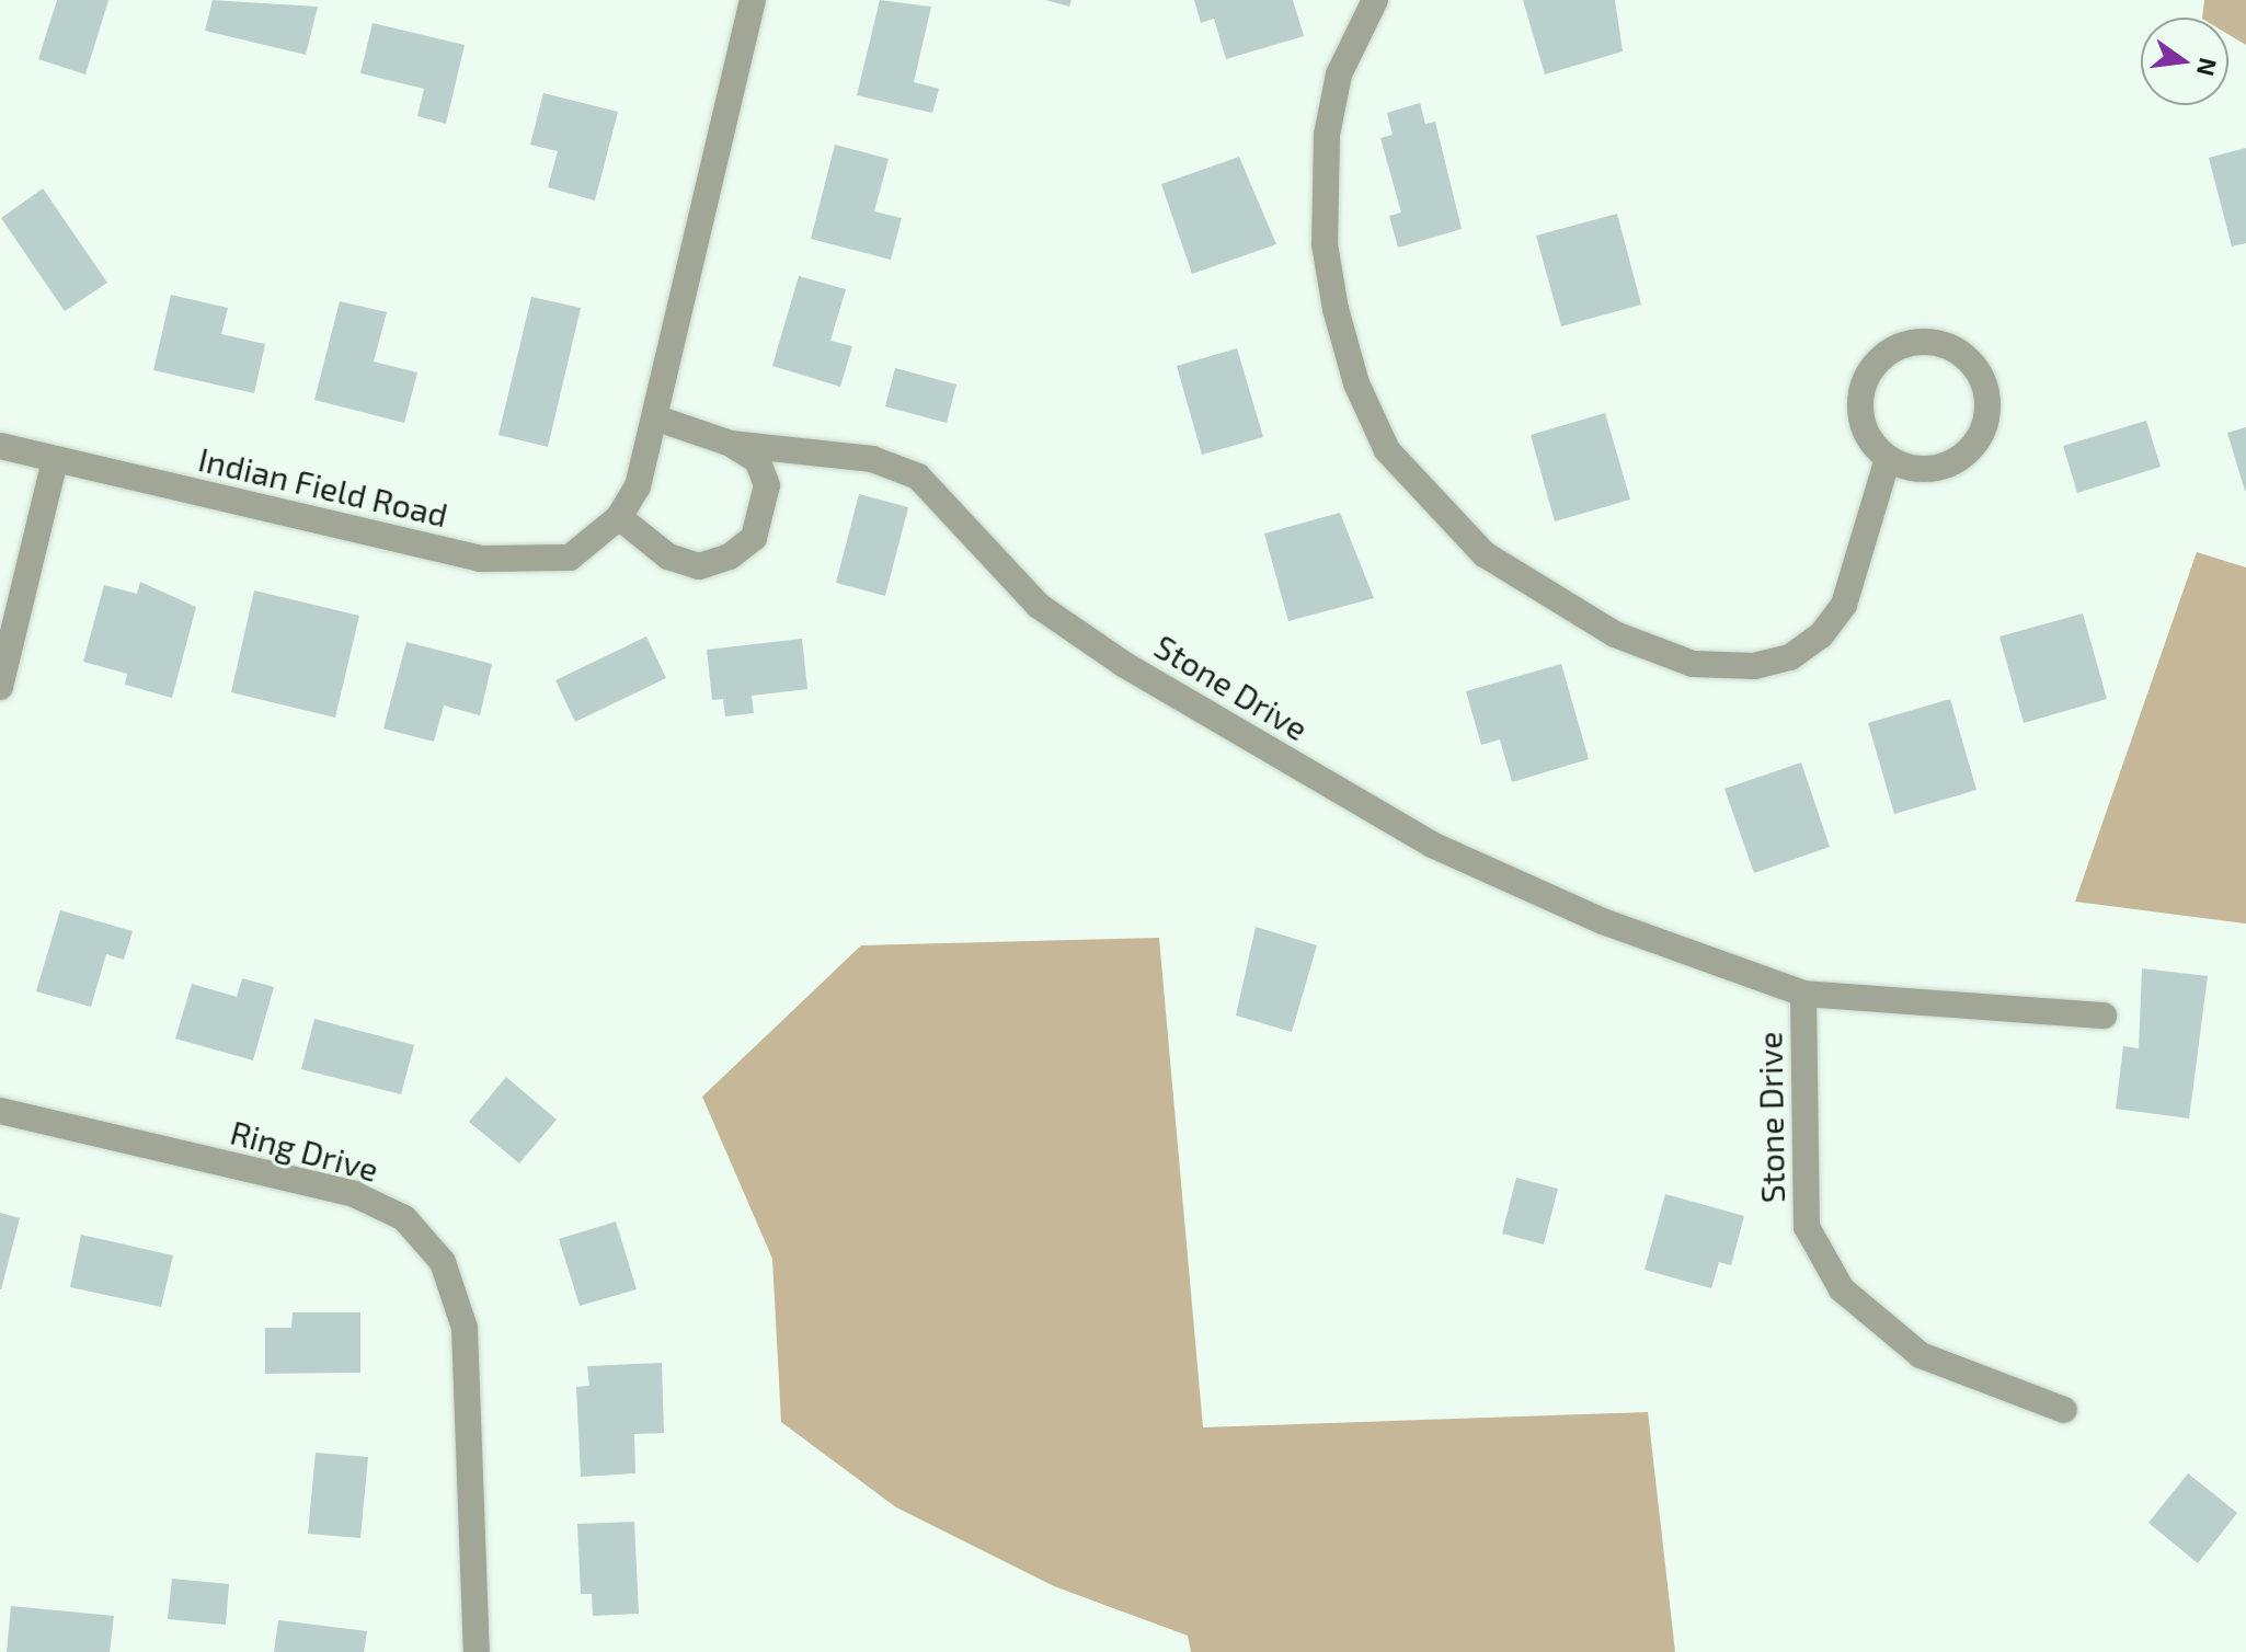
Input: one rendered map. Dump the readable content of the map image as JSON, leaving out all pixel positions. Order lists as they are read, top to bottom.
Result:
{
  "streets": {
    "street": ["Indian Field Road", "Stone Drive", "Ring Drive"]
  },
  "crossings": [
    ["Indian Field Road", "Stone Drive"]
  ],
  "north": "right"
}
